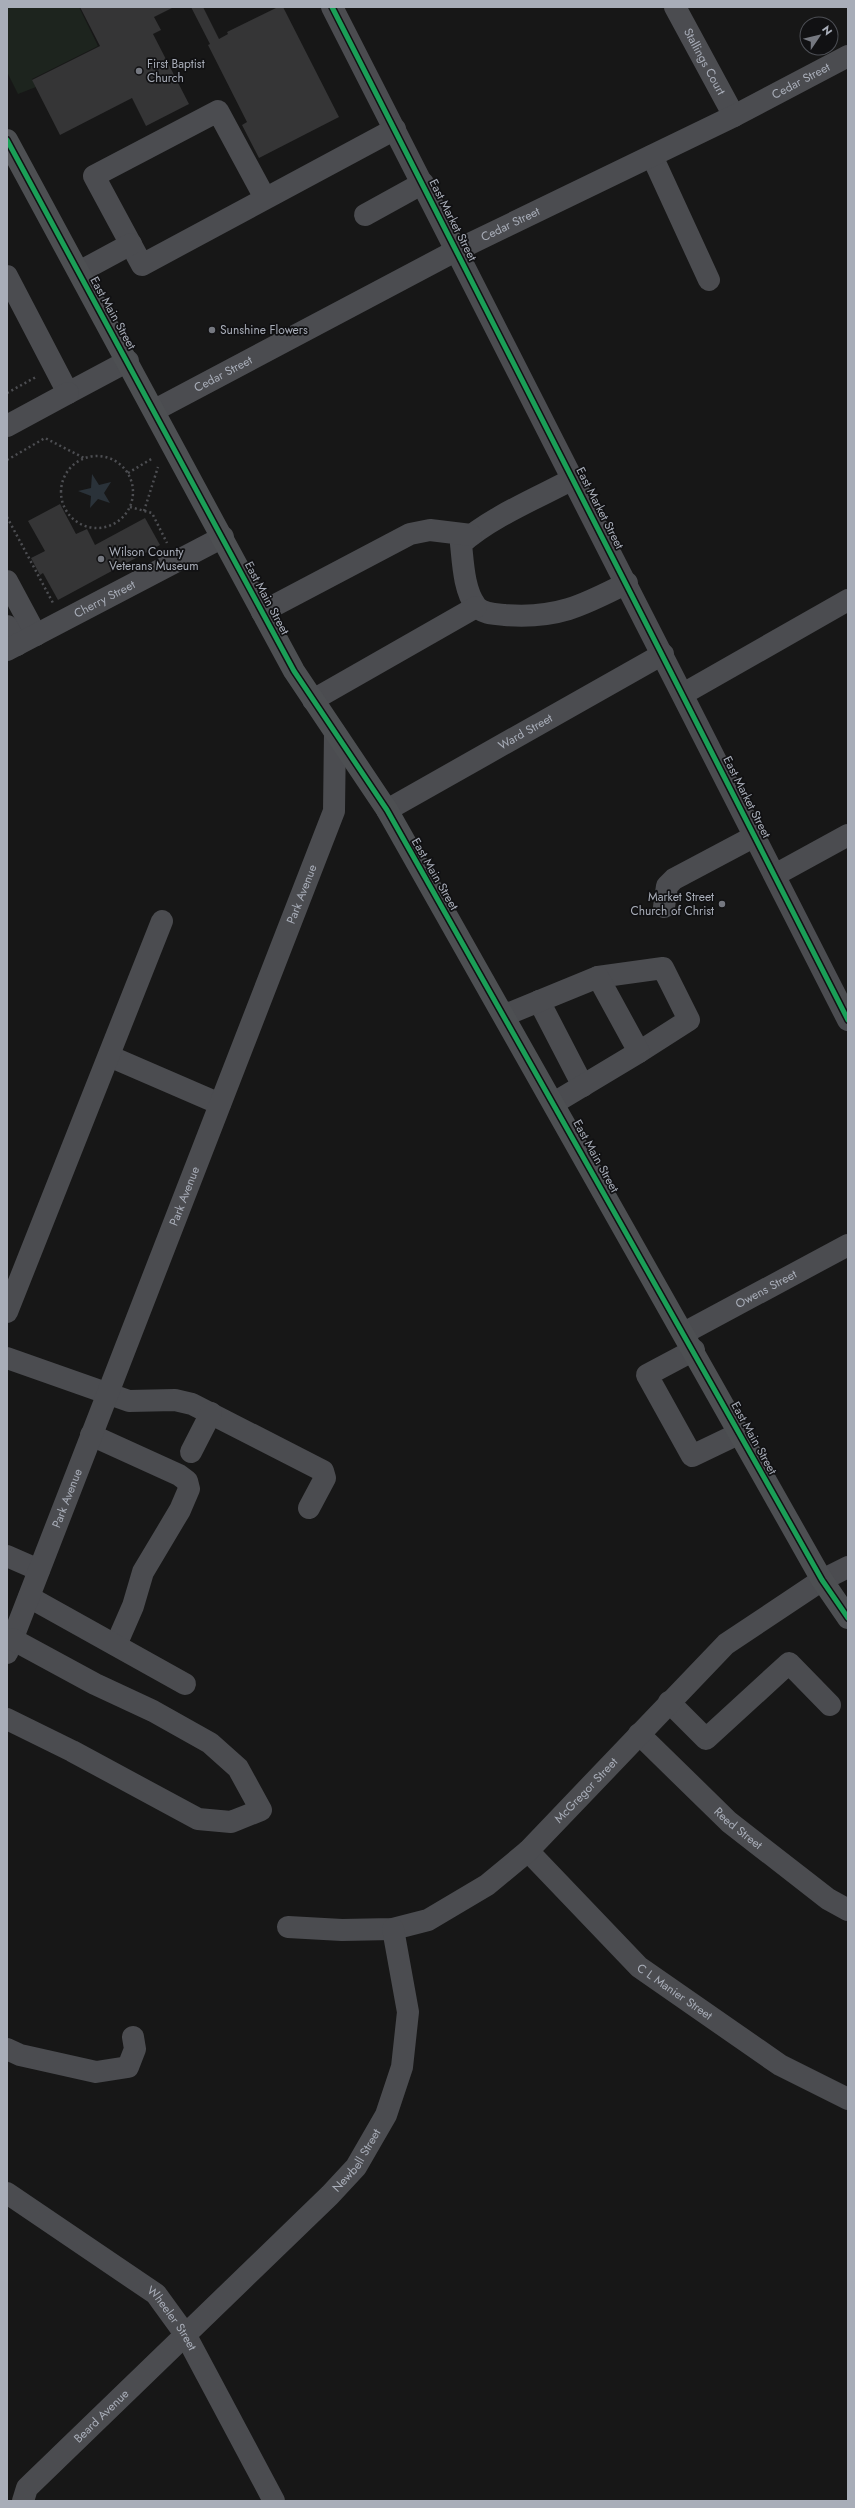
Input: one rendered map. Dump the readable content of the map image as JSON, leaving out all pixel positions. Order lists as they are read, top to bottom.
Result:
{
  "streets": {
    "main road": ["East Main Street"],
    "street": [
      "Stallings Court",
      "Cedar Street",
      "East Market Street",
      "Cherry Street",
      "Ward Street",
      "Park Avenue",
      "Owens Street",
      "McGregor Street",
      "Reed Street",
      "C L Manier Street",
      "Newbell Street",
      "Wheeler Street",
      "Beard Avenue"
    ]
  },
  "crossings": [
    ["Stallings Court", "Cedar Street"],
    ["Cedar Street", "East Market Street"],
    ["Cedar Street", "East Main Street"],
    ["East Market Street", "Ward Street"],
    ["East Main Street", "Cherry Street"],
    ["East Main Street", "Ward Street"],
    ["East Main Street", "Park Avenue"],
    ["East Main Street", "Owens Street"],
    ["East Main Street", "McGregor Street"],
    ["McGregor Street", "Reed Street"],
    ["McGregor Street", "C L Manier Street"],
    ["McGregor Street", "Newbell Street"],
    ["Newbell Street", "Wheeler Street"],
    ["Newbell Street", "Beard Avenue"],
    ["Wheeler Street", "Beard Avenue"]
  ],
  "places": [
    "First Baptist Church",
    "Sunshine Flowers",
    "Wilson County Veterans Museum",
    "Market Street Church of Christ"
  ],
  "north": "top right"
}
